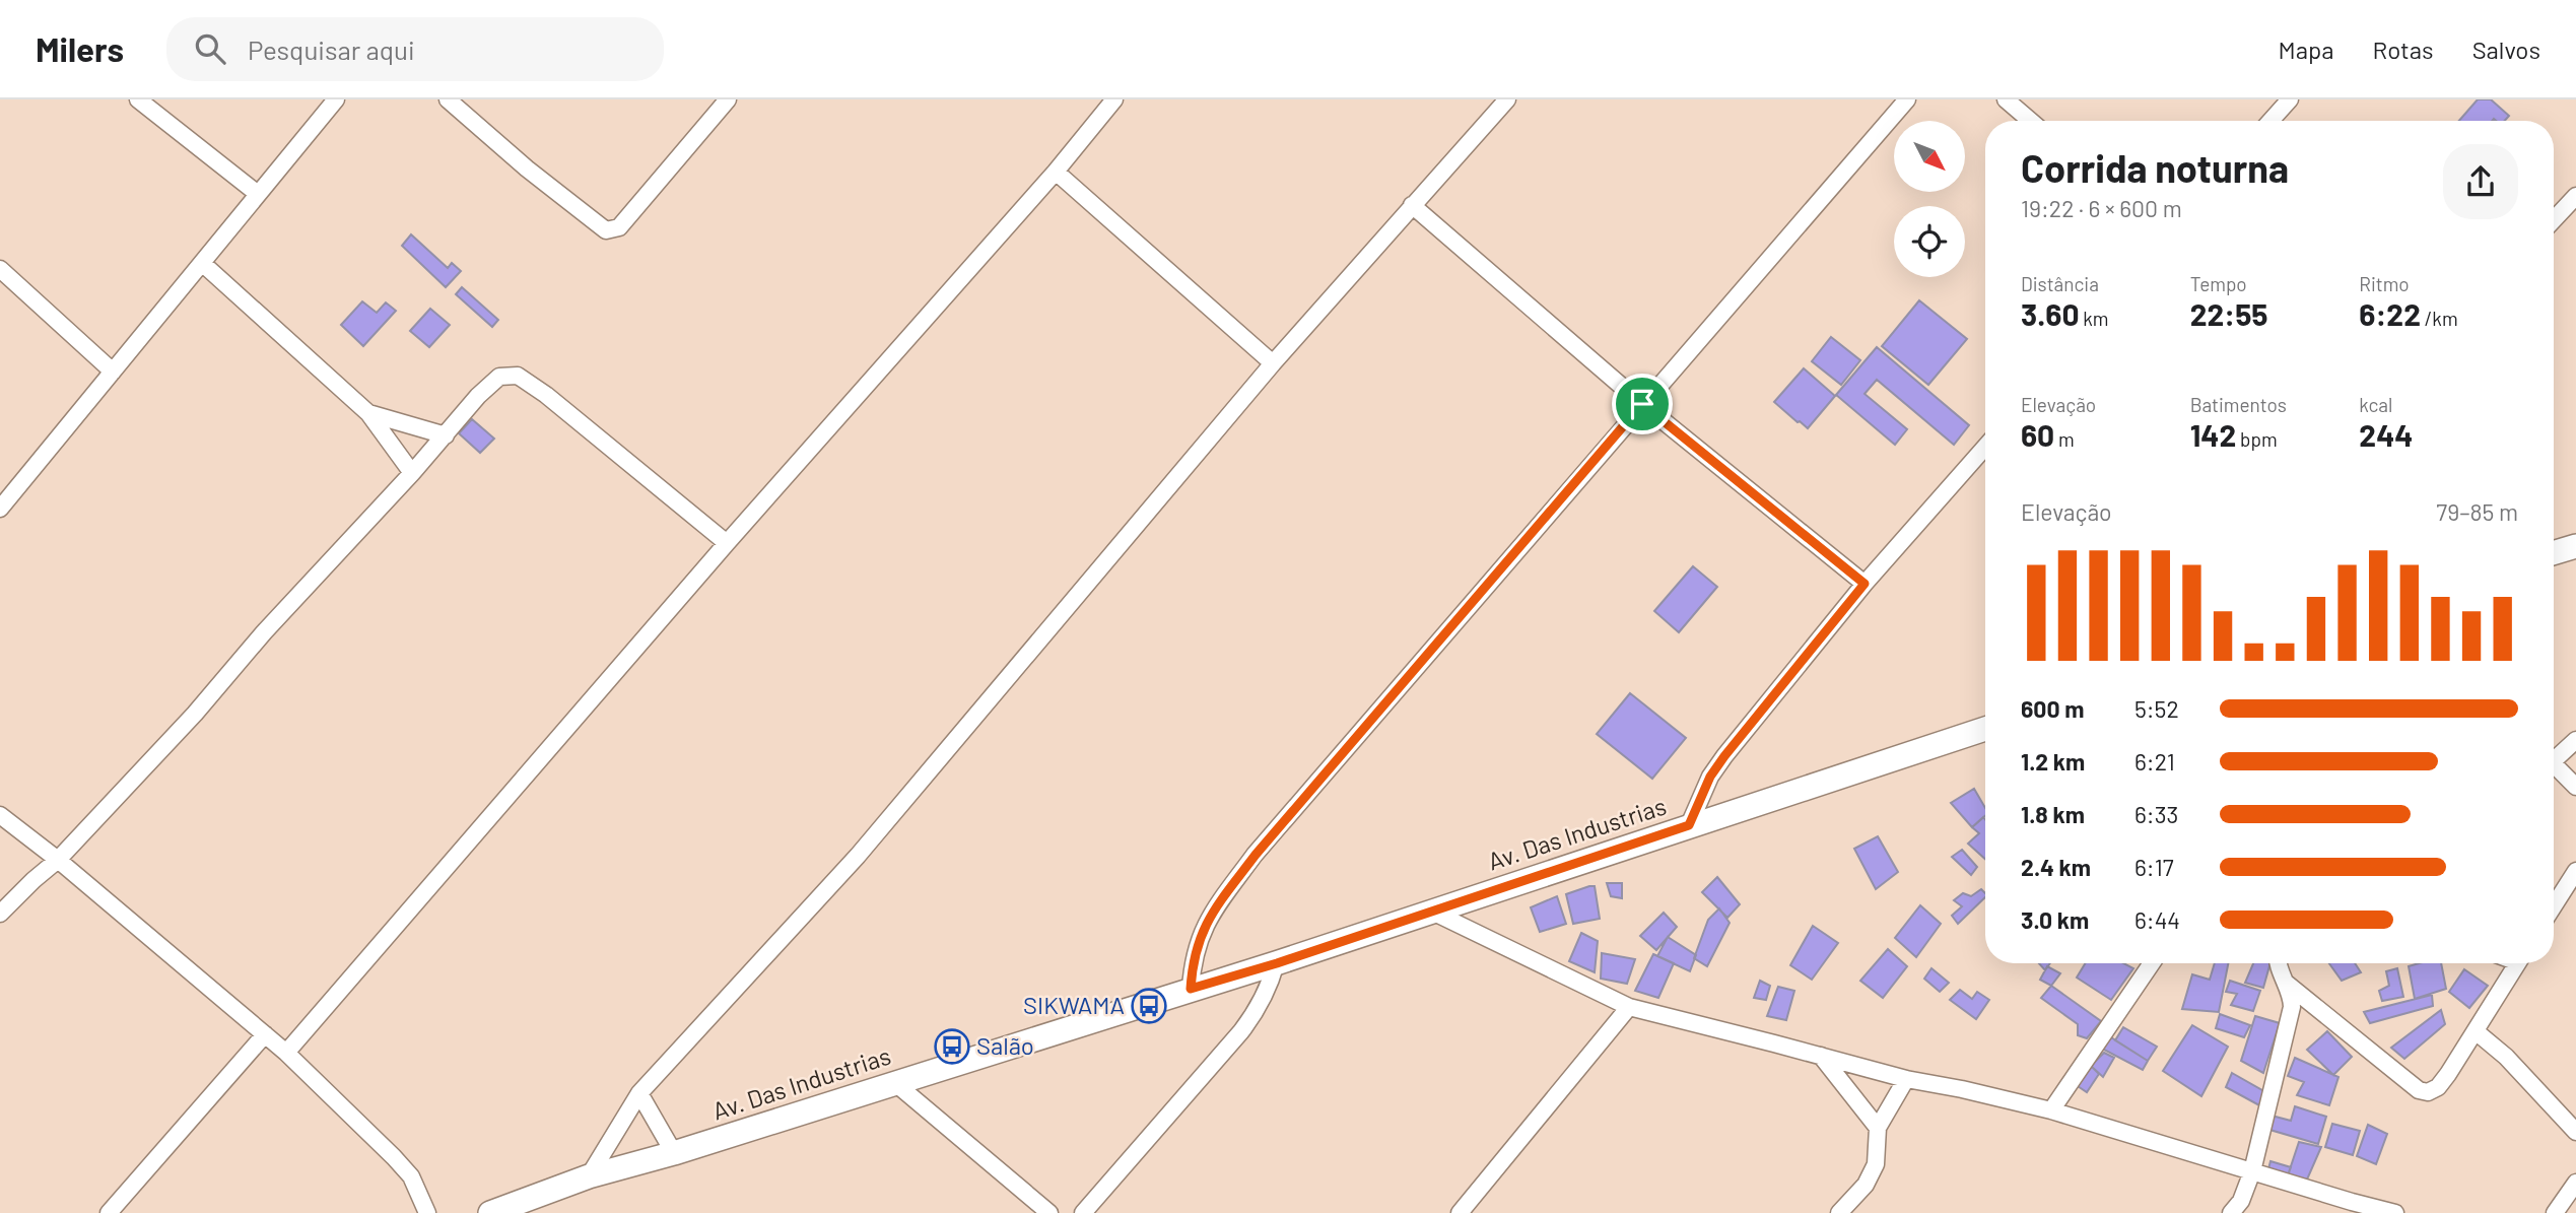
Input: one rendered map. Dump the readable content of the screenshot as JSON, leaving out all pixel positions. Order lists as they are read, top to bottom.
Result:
{
  "streets": {
    "main road": ["Av. Das Industrias"]
  },
  "places": {
    "bus stop": ["SIKWAMA", "Salão"]
  },
  "north": "bottom right",
  "page": {
    "header": "Milers",
    "search": "Pesquisar aqui",
    "nav": ["Mapa", "Rotas", "Salvos"],
    "heading": ["Corrida noturna", "19:22 · 6 × 600 m"],
    "stats": [
      ["Distância", "3.60 km"],
      ["Tempo", "22:55"],
      ["Ritmo", "6:22 /km"],
      ["Elevação", "60 m"],
      ["Batimentos", "142 bpm"],
      ["kcal", "244"]
    ],
    "chart": ["Elevação", "79–85 m"],
    "list": [
      {
        "name": "600 m",
        "note": "5:52"
      },
      {
        "name": "1.2 km",
        "note": "6:21"
      },
      {
        "name": "1.8 km",
        "note": "6:33"
      },
      {
        "name": "2.4 km",
        "note": "6:17"
      },
      {
        "name": "3.0 km",
        "note": "6:44"
      }
    ]
  }
}
